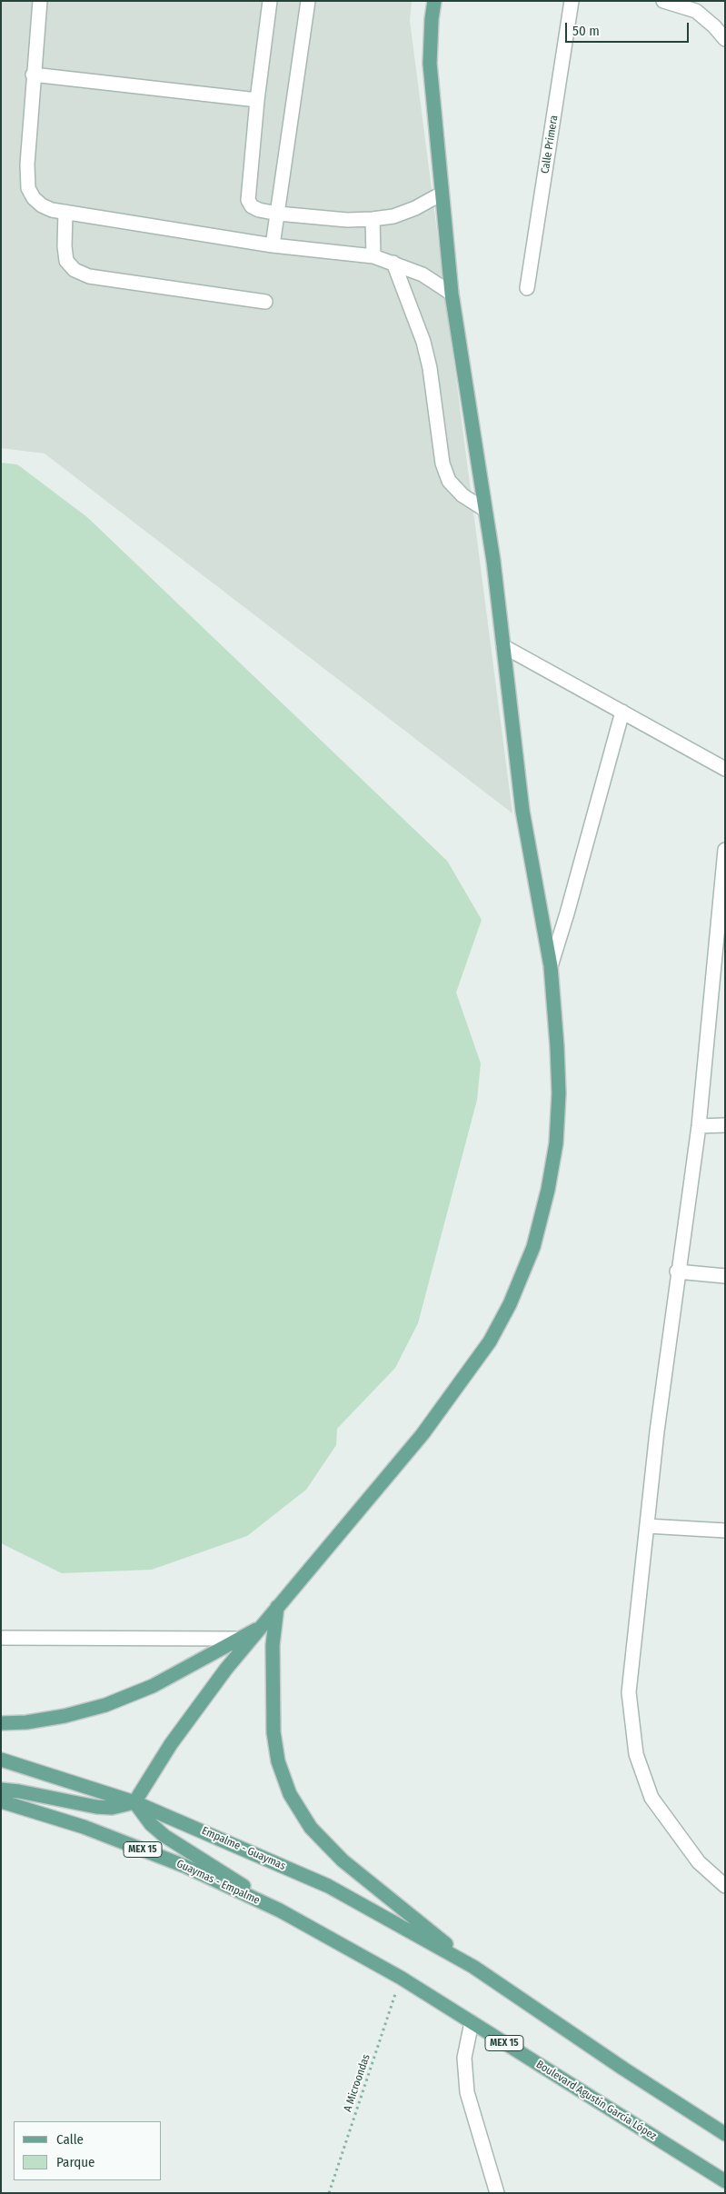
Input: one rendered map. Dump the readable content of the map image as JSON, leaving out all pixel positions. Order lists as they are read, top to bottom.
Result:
{
  "streets": {
    "main road": [
      "Empalme - Guaymas",
      "MEX 15",
      "Guaymas - Empalme",
      "Boulevard Agustín García López"
    ],
    "street": ["Calle Primera"],
    "path": ["A Microondas"]
  },
  "crossings": [
    ["Guaymas - Empalme", "Boulevard Agustín García López"],
    ["A Microondas", "Boulevard Agustín García López"]
  ],
  "legend": ["Calle", "Parque"],
  "scale_bar": "50 m"
}
